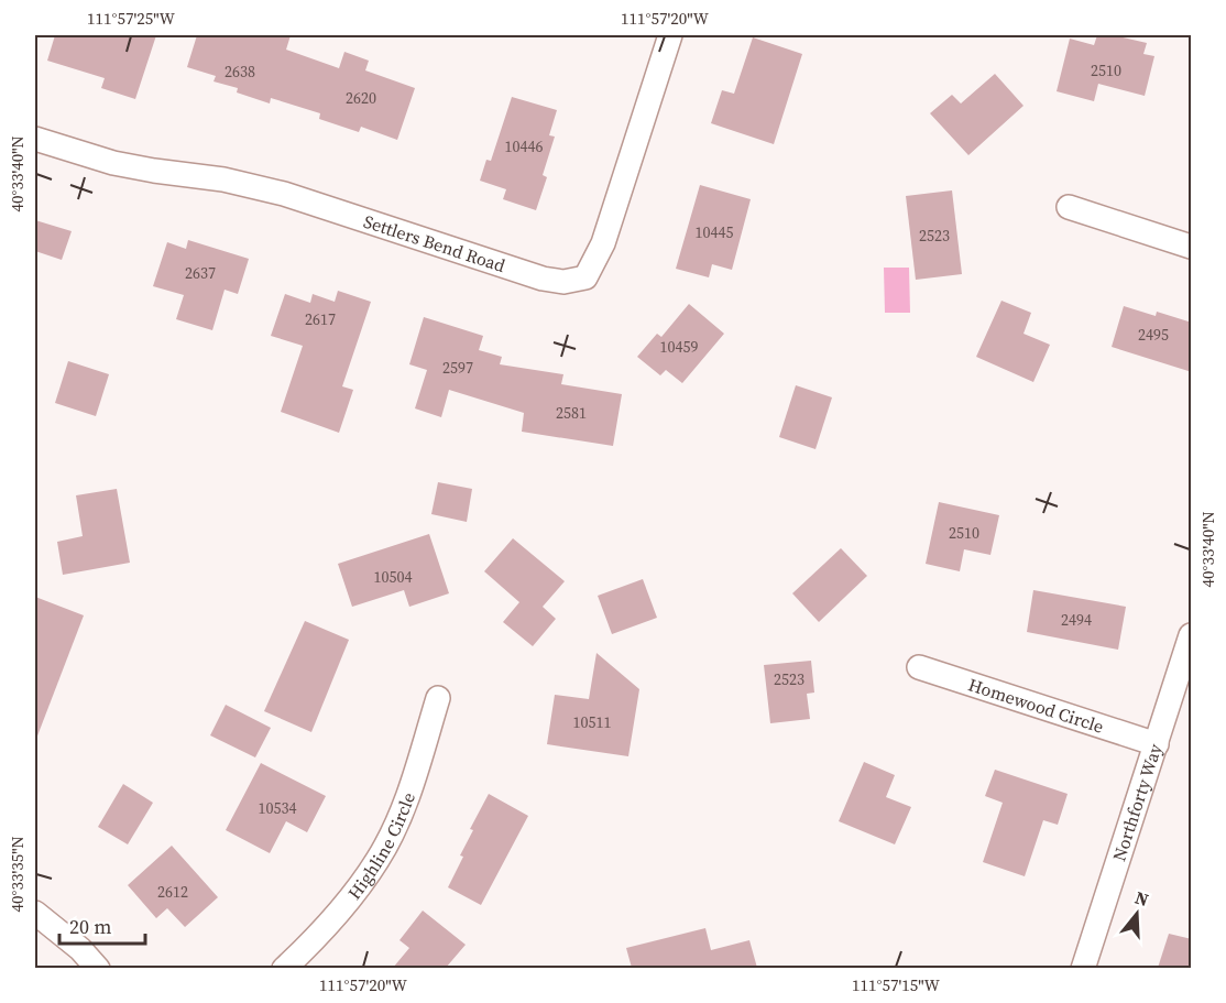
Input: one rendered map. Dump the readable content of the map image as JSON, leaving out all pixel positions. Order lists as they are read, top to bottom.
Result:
{
  "streets": {
    "street": [
      "Settlers Bend Road",
      "Homewood Circle",
      "Northforty Way",
      "Highline Circle"
    ]
  },
  "crossings": [
    ["Homewood Circle", "Northforty Way"]
  ],
  "house_numbers": [
    "2510",
    "2638",
    "2620",
    "10446",
    "10445",
    "2523",
    "2637",
    "2617",
    "2495",
    "10459",
    "2597",
    "2581",
    "2510",
    "10504",
    "2494",
    "2523",
    "10511",
    "10534",
    "2612"
  ],
  "scale_bar": "20 m",
  "north": "top",
  "coordinates": [
    "111°57'25\"W",
    "111°57'20\"W",
    "40°33'40\"N",
    "40°33'35\"N",
    "111°57'15\"W"
  ]
}
